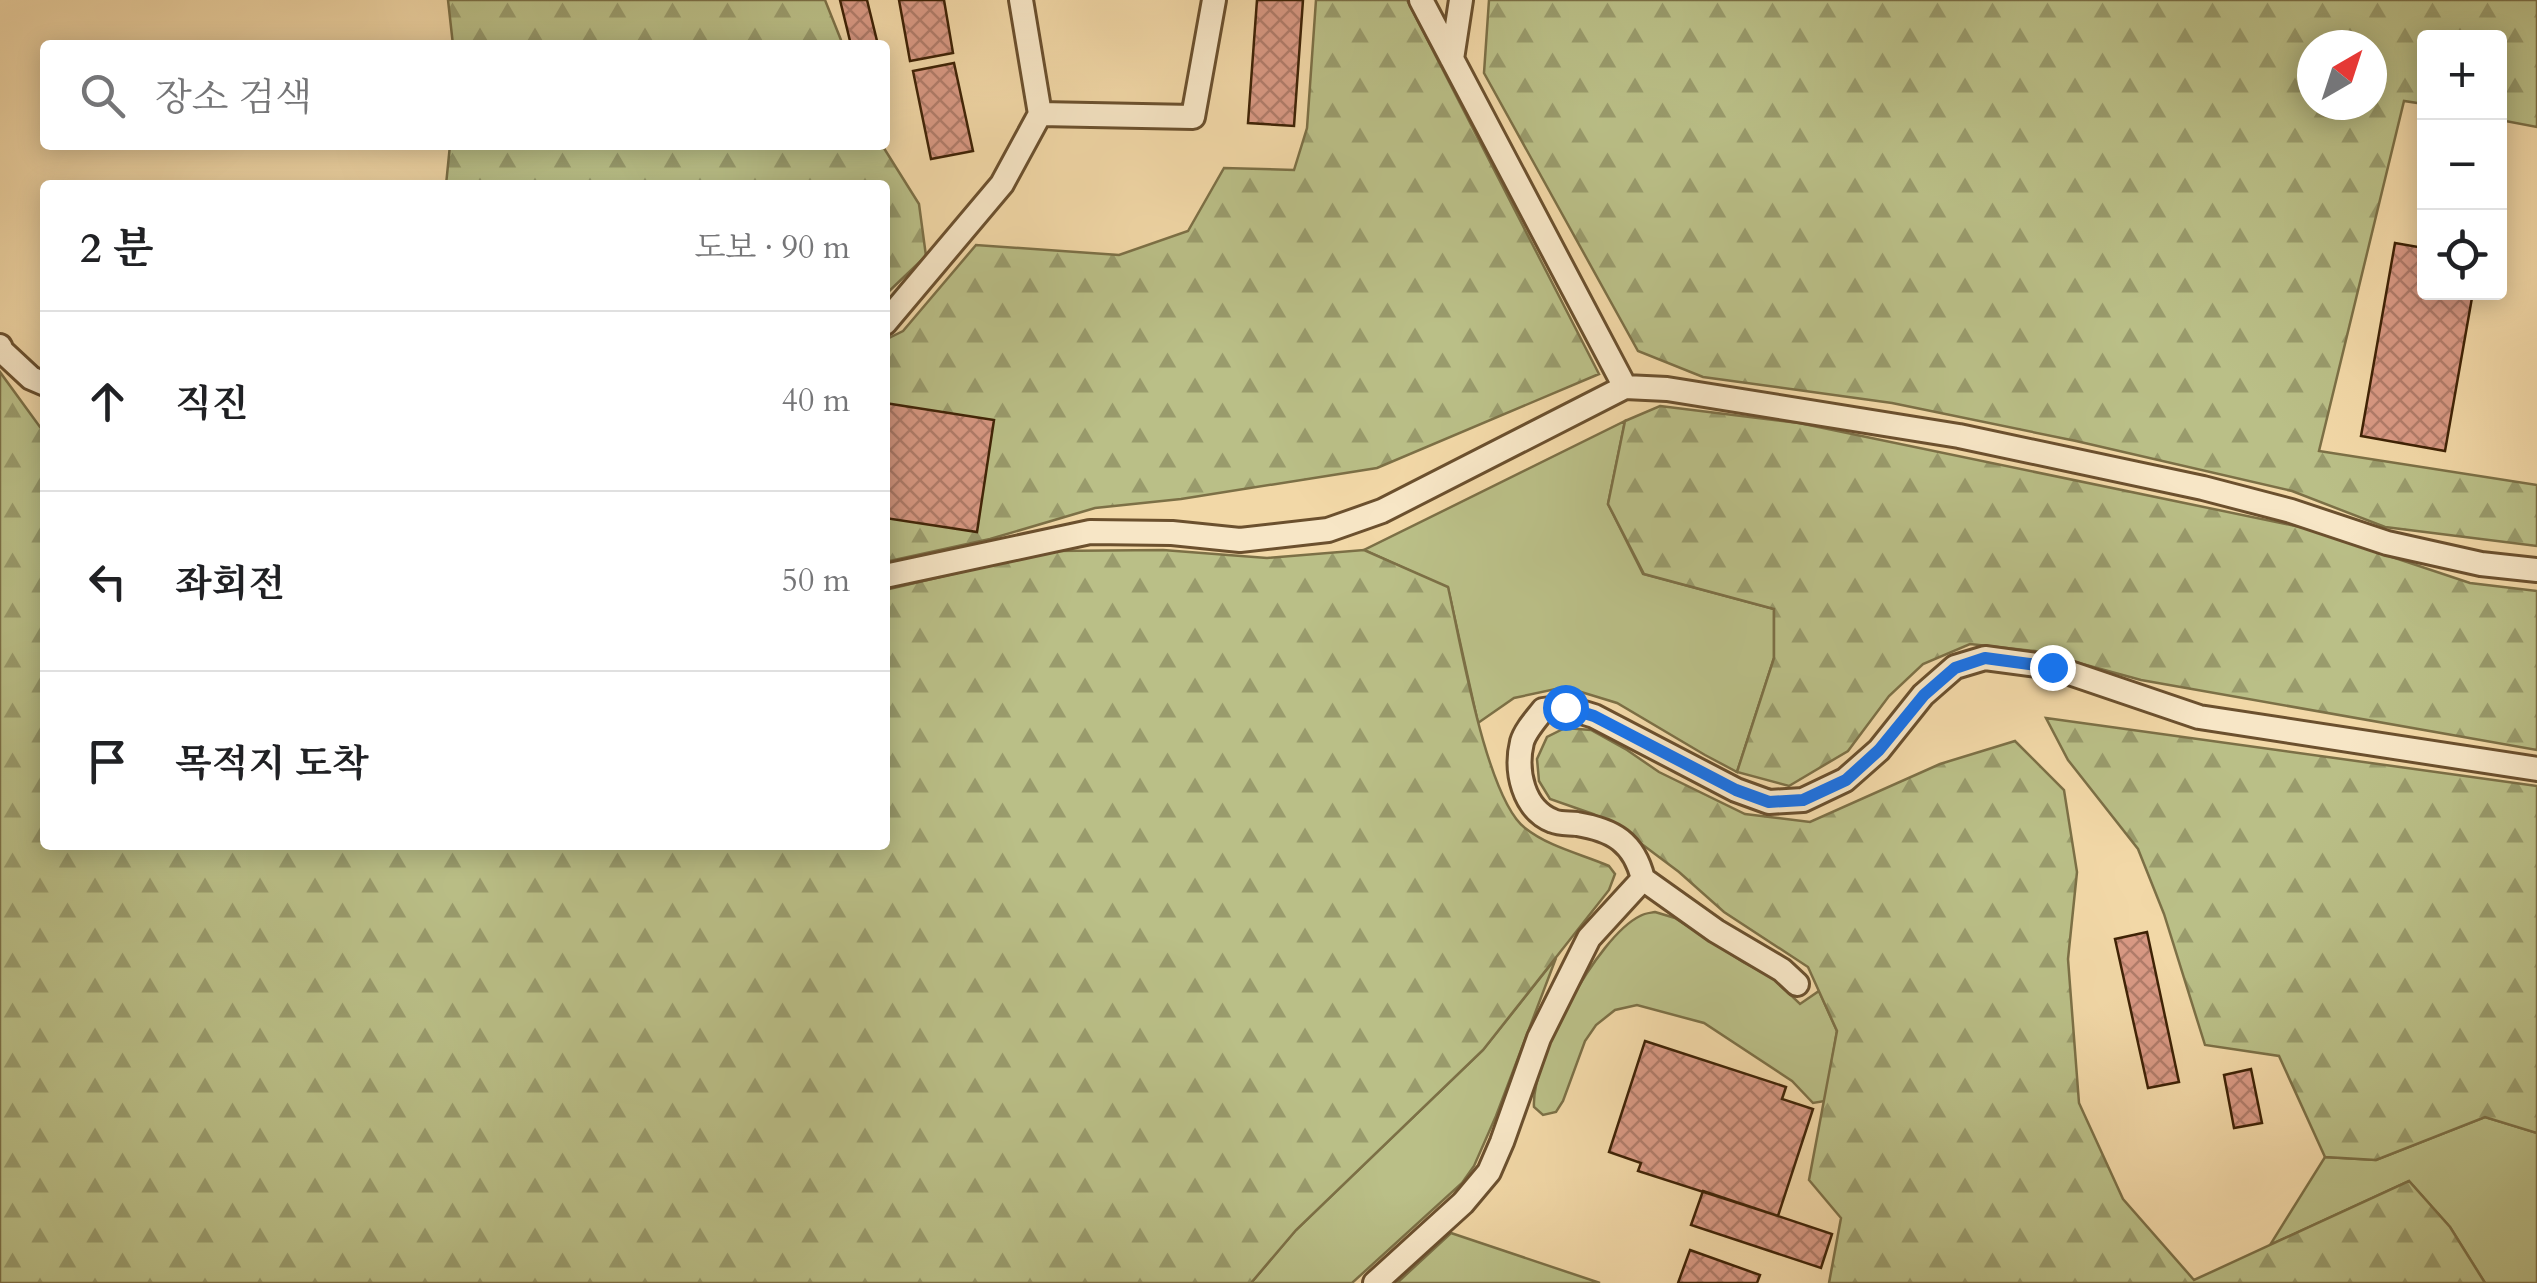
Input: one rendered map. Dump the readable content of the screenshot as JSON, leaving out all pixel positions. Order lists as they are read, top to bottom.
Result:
{
  "north": "top right",
  "page": {
    "map_buttons": ["+", "−"],
    "search": "장소 검색",
    "heading": ["2 분", "도보 · 90 m"],
    "list": [
      ["직진", "40 m"],
      ["좌회전", "50 m"],
      "목적지 도착"
    ]
  }
}
